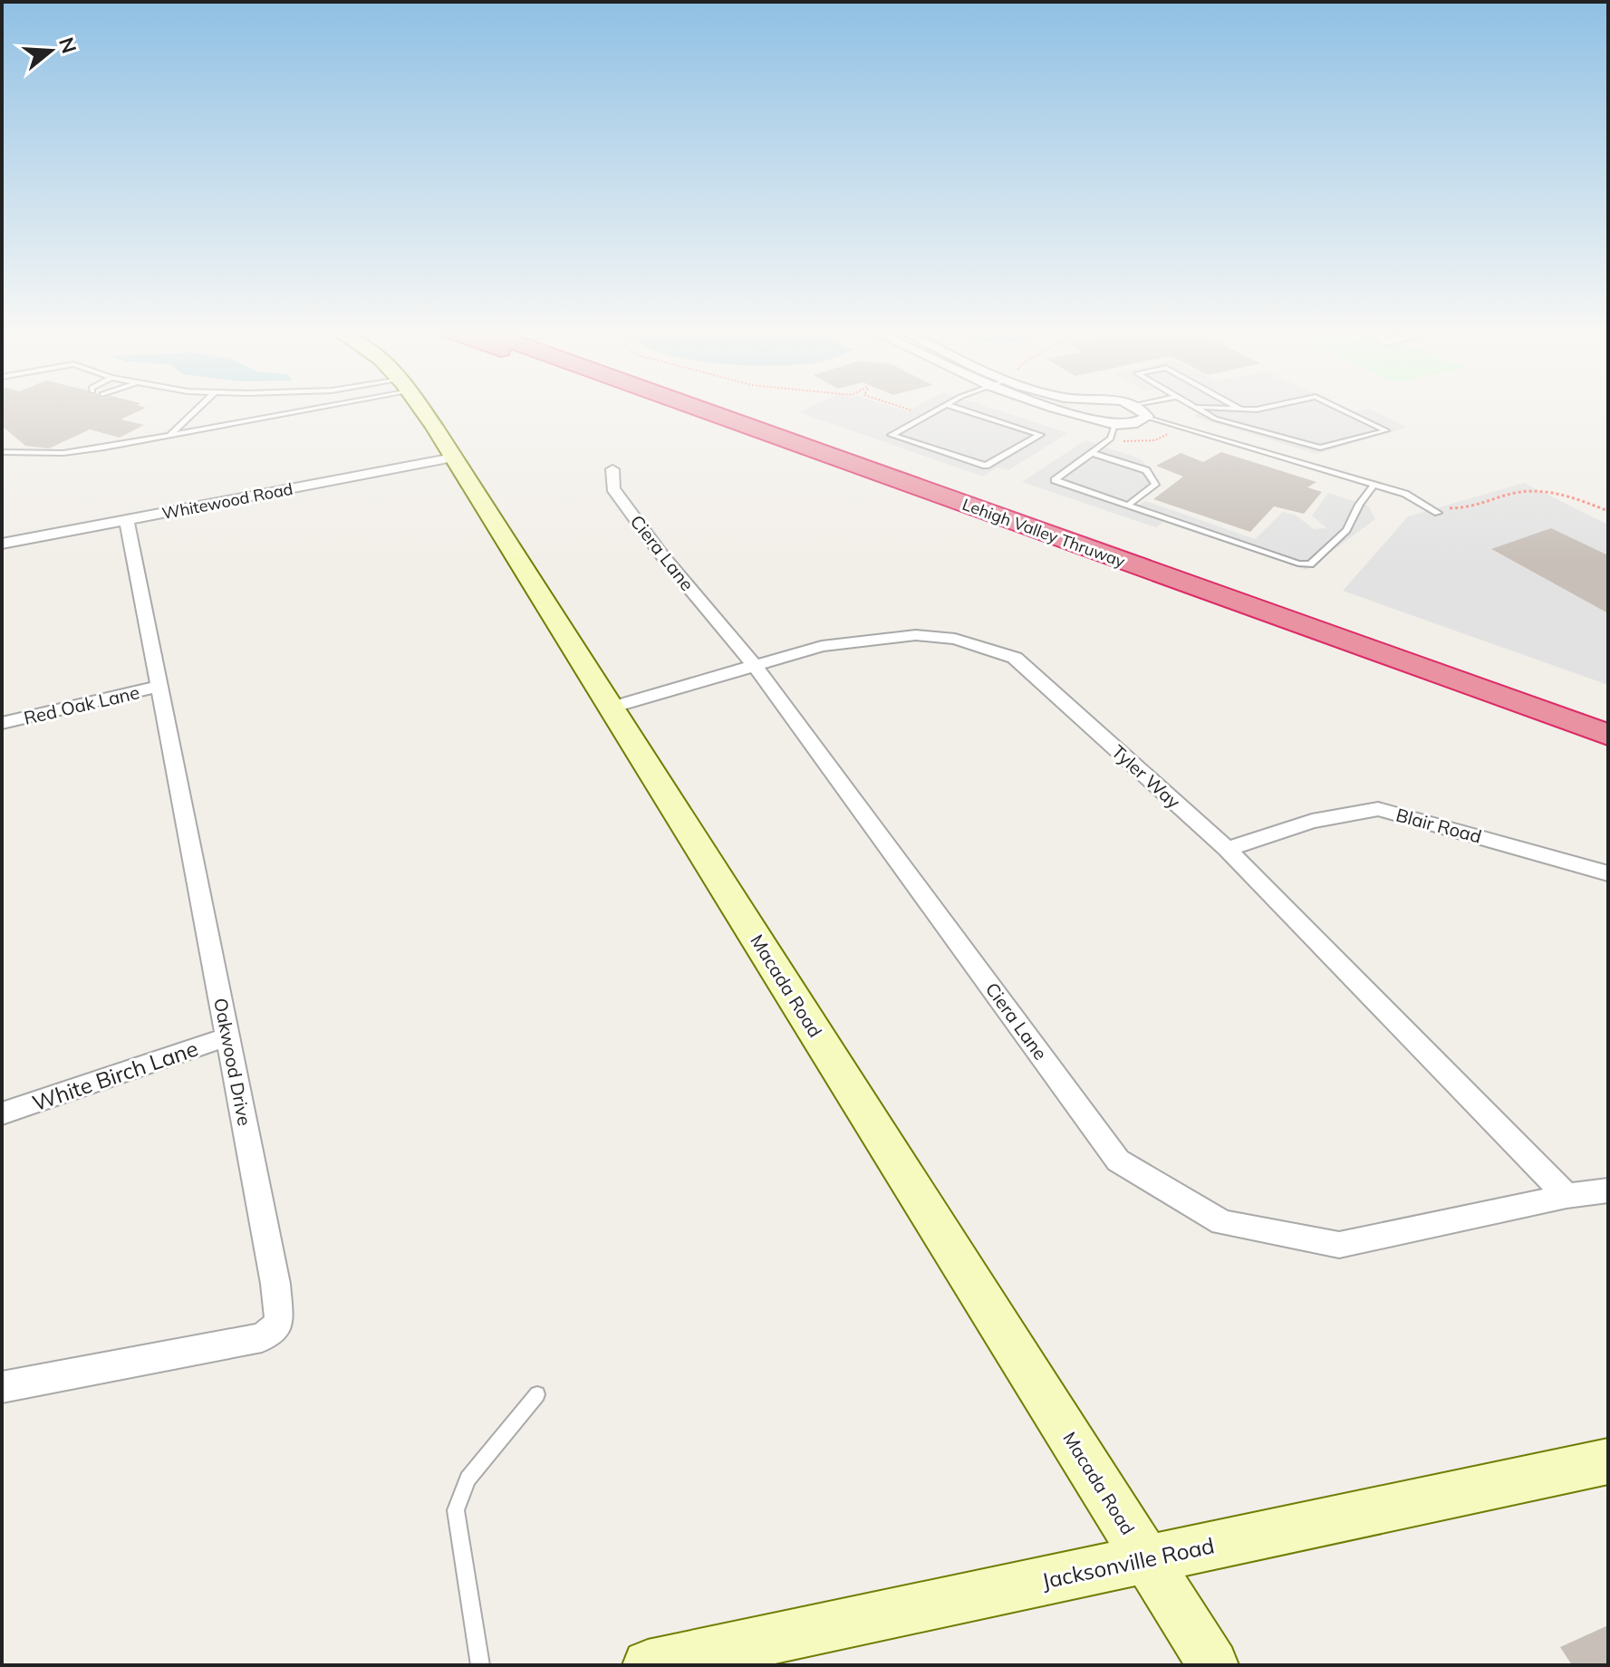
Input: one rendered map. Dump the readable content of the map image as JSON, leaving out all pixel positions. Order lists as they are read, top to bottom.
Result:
{
  "streets": {
    "highway": ["Lehigh Valley Thruway"],
    "street": [
      "Whitewood Road",
      "Ciera Lane",
      "Red Oak Lane",
      "Tyler Way",
      "Blair Road",
      "Macada Road",
      "Oakwood Drive",
      "White Birch Lane",
      "Jacksonville Road"
    ]
  },
  "crossings": [
    ["Whitewood Road", "Macada Road"],
    ["Whitewood Road", "Oakwood Drive"],
    ["Ciera Lane", "Tyler Way"],
    ["Red Oak Lane", "Oakwood Drive"],
    ["Tyler Way", "Blair Road"],
    ["Tyler Way", "Macada Road"],
    ["Macada Road", "Jacksonville Road"],
    ["Oakwood Drive", "White Birch Lane"]
  ],
  "north": "right"
}
